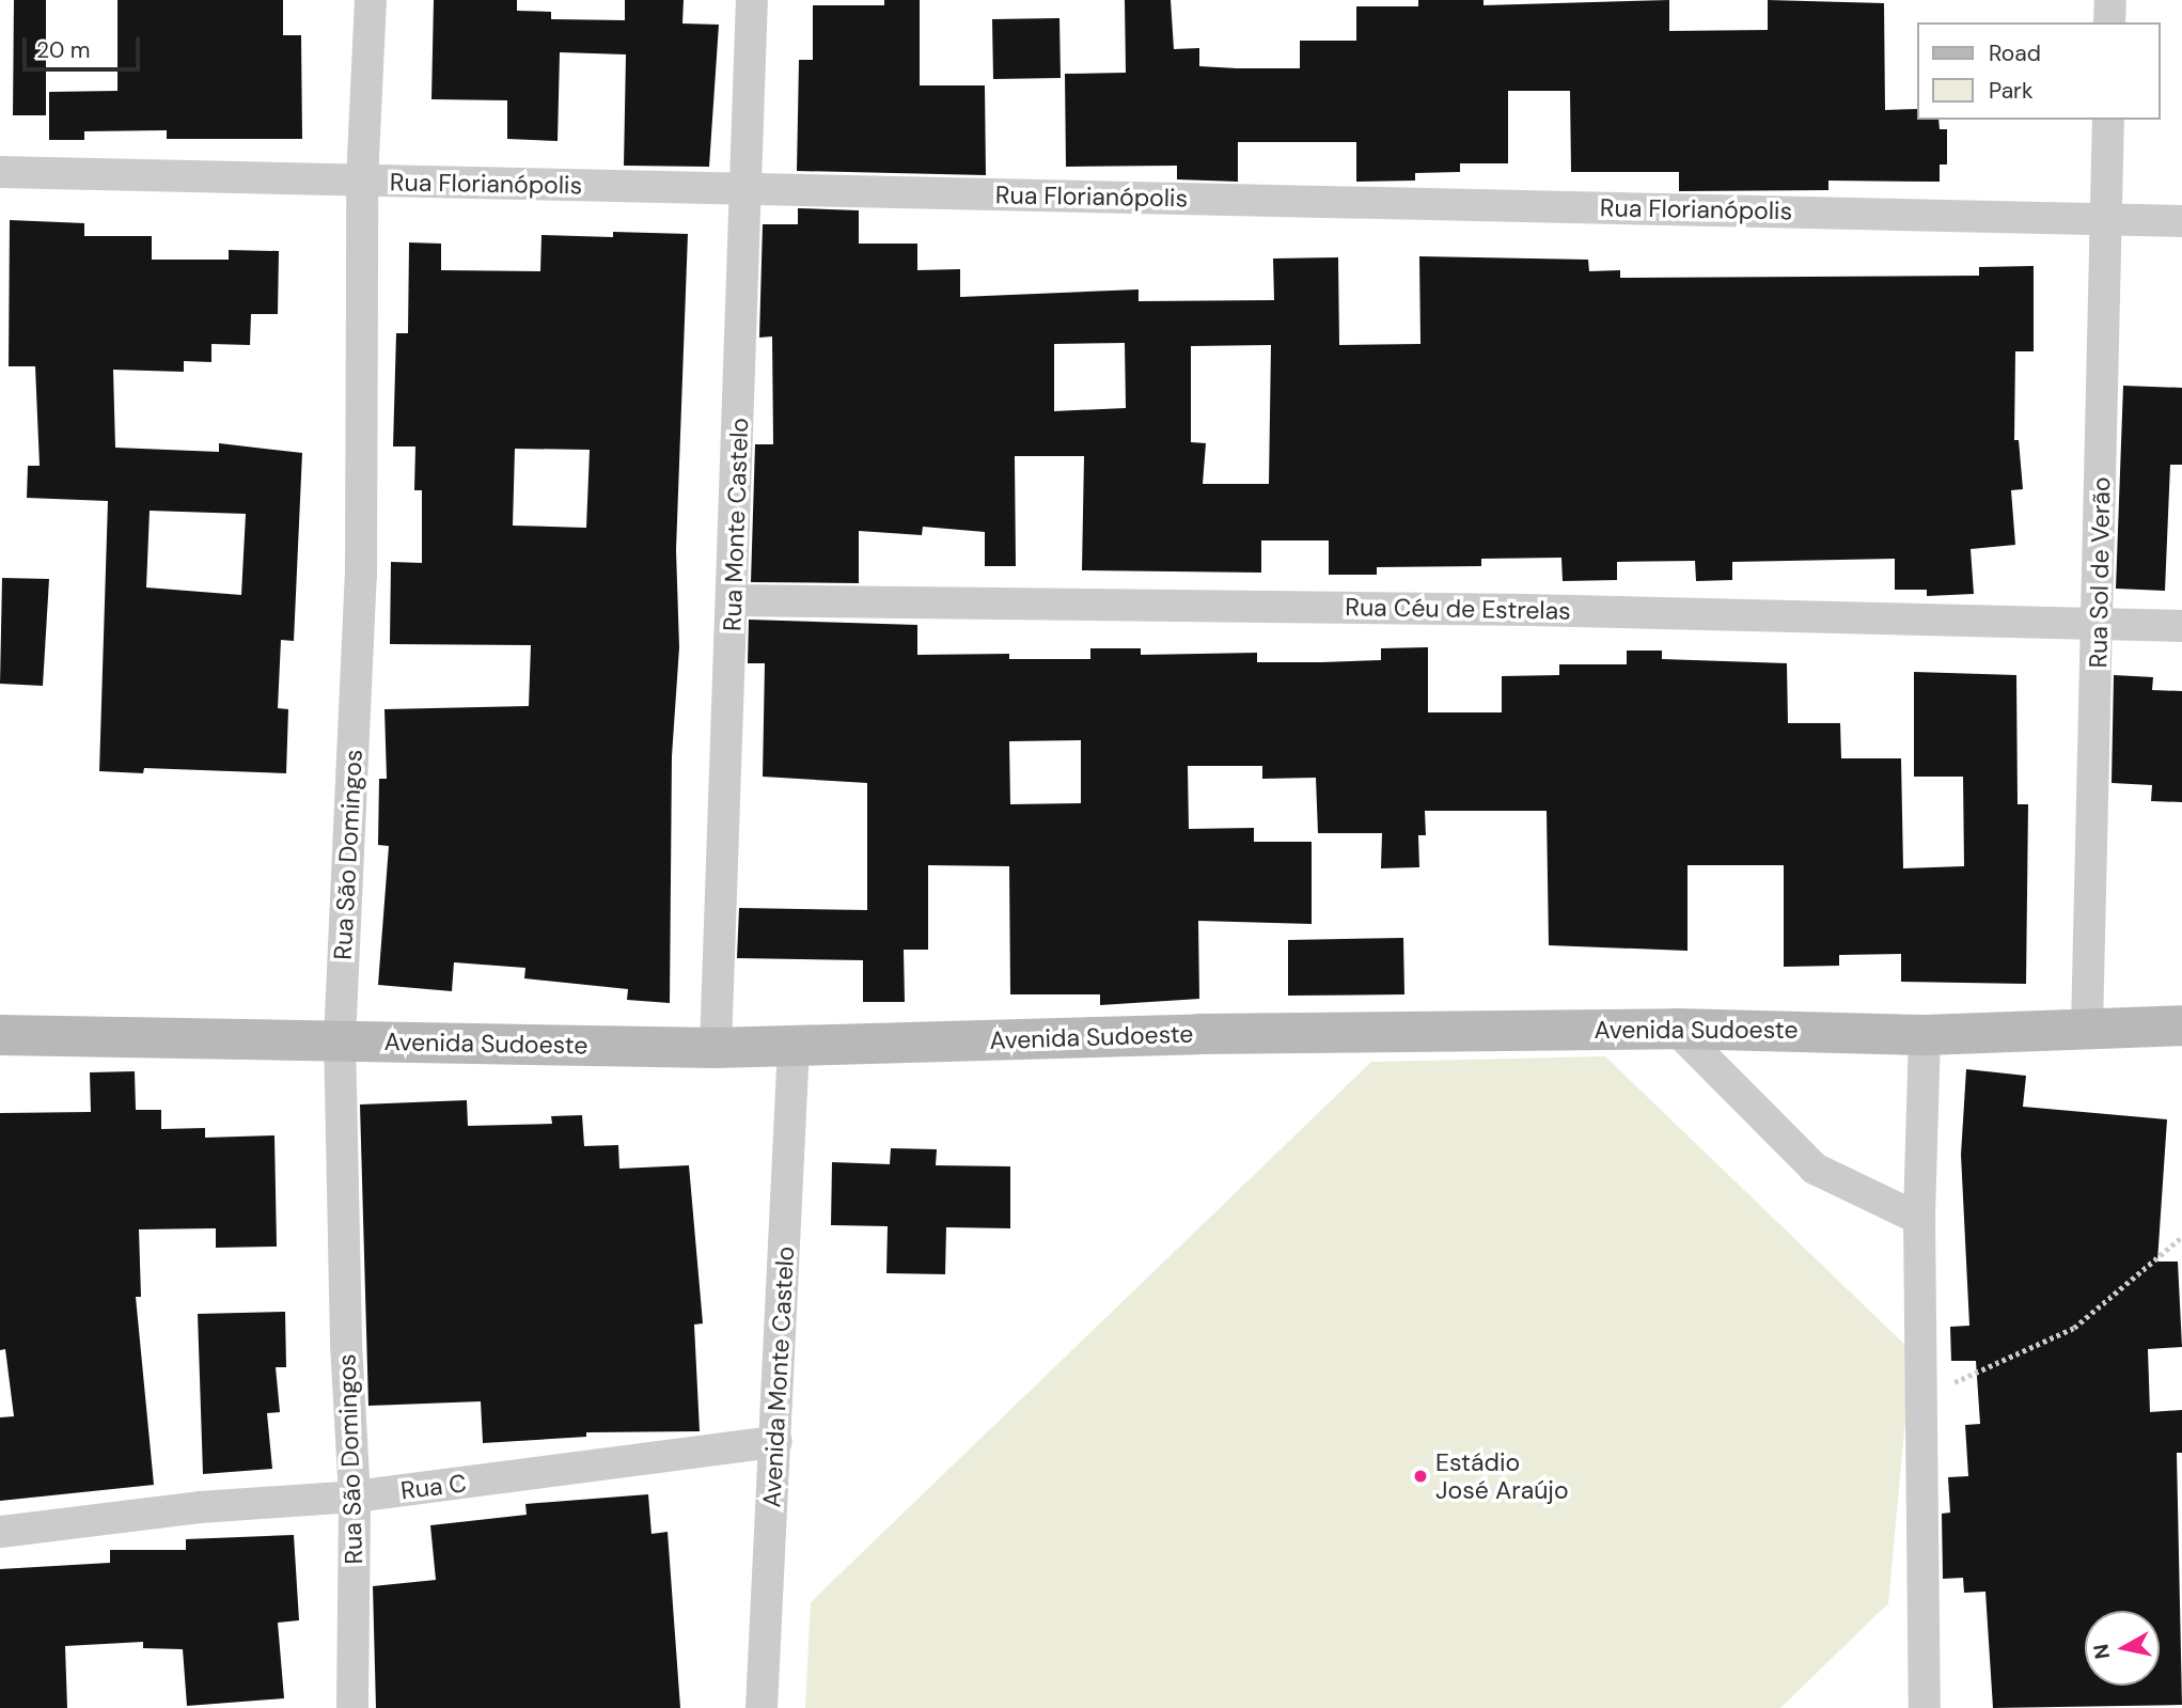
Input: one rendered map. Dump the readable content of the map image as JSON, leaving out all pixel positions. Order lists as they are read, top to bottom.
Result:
{
  "streets": {
    "street": [
      "Rua Florianópolis",
      "Rua Monte Castelo",
      "Rua Sol de Verão",
      "Rua Céu de Estrelas",
      "Rua São Domingos",
      "Avenida Sudoeste",
      "Avenida Monte Castelo",
      "Rua C"
    ]
  },
  "crossings": [
    ["Rua Florianópolis", "Rua Monte Castelo"],
    ["Rua Florianópolis", "Rua Sol de Verão"],
    ["Rua Florianópolis", "Rua São Domingos"],
    ["Rua Monte Castelo", "Rua Céu de Estrelas"],
    ["Rua Monte Castelo", "Avenida Sudoeste"],
    ["Rua Sol de Verão", "Rua Céu de Estrelas"],
    ["Rua Sol de Verão", "Avenida Sudoeste"],
    ["Rua São Domingos", "Avenida Sudoeste"],
    ["Rua São Domingos", "Rua C"],
    ["Avenida Sudoeste", "Avenida Monte Castelo"],
    ["Avenida Monte Castelo", "Rua C"]
  ],
  "places": ["Estádio José Araújo"],
  "legend": ["Road", "Park"],
  "scale_bar": "20 m",
  "north": "left"
}
